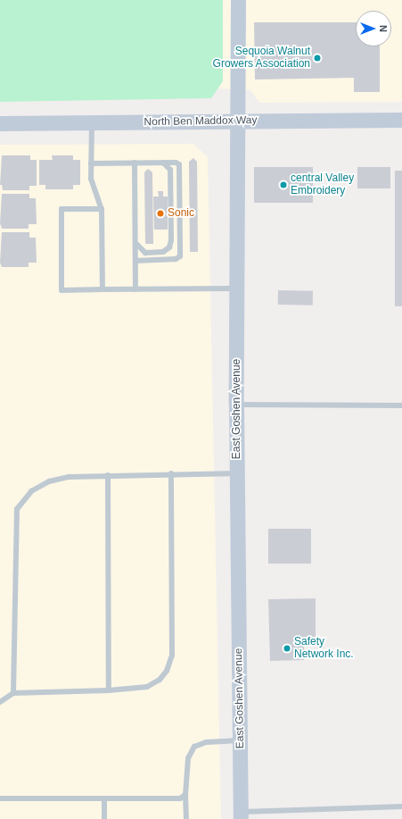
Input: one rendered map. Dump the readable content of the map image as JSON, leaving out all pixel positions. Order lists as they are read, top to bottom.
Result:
{
  "streets": {
    "street": ["North Ben Maddox Way", "East Goshen Avenue"]
  },
  "crossings": [
    ["North Ben Maddox Way", "East Goshen Avenue"]
  ],
  "places": [
    "Sequoia Walnut Growers Association",
    "central Valley Embroidery",
    "Sonic",
    "Safety Network Inc."
  ],
  "north": "right"
}
